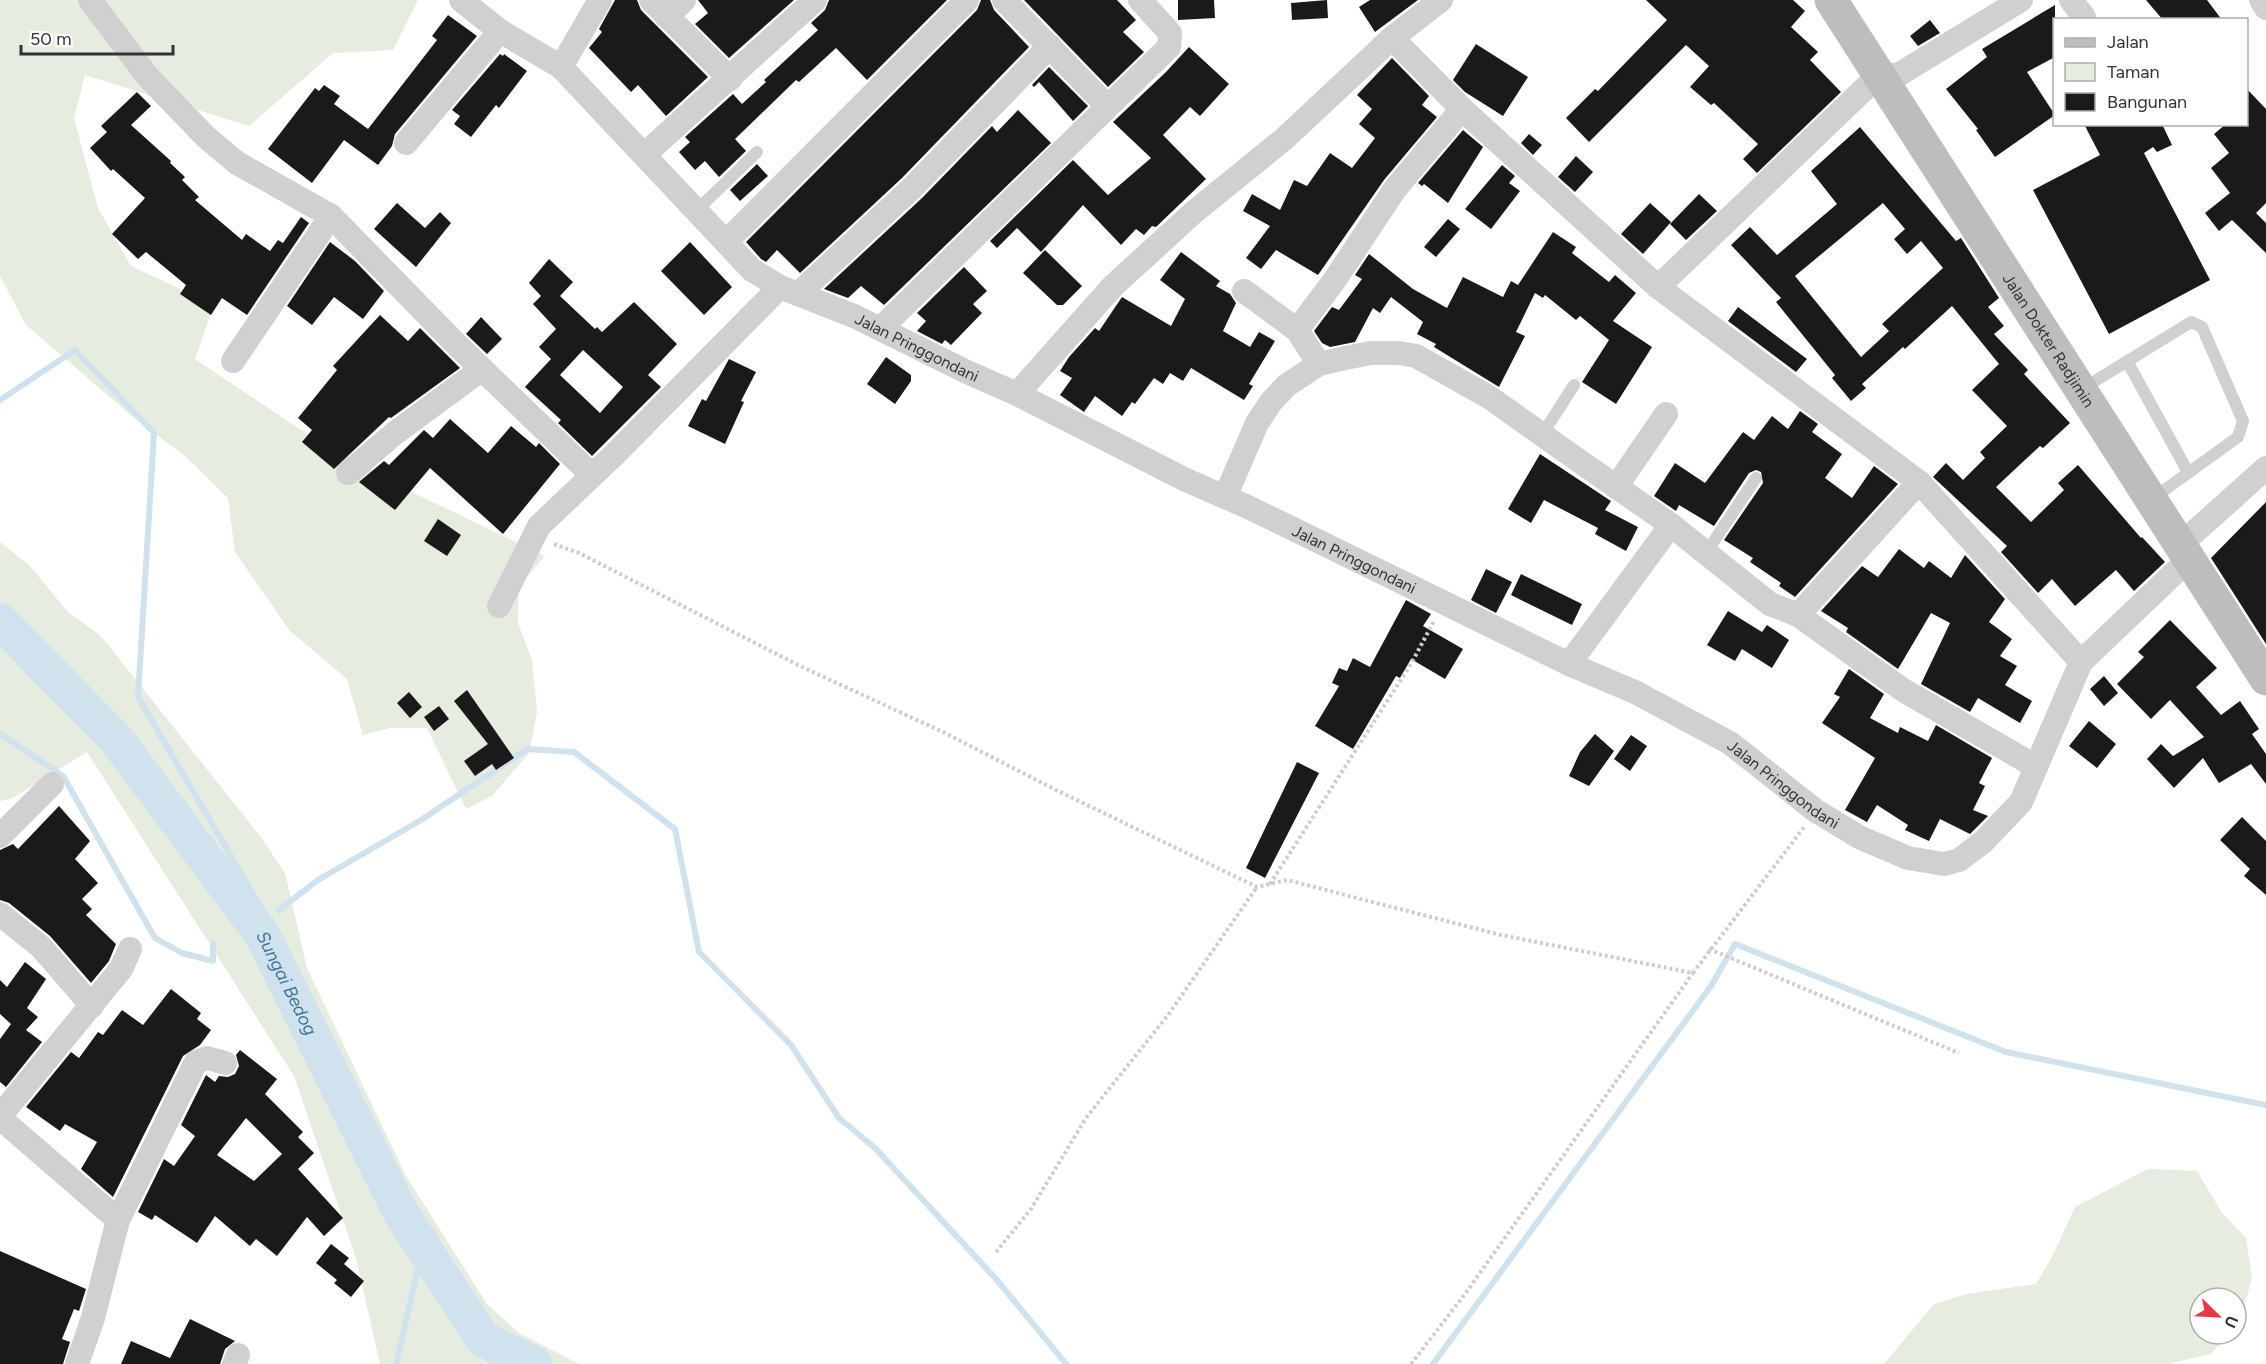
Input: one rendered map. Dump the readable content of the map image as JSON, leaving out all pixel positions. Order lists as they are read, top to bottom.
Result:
{
  "streets": {
    "main road": ["Jalan Dokter Radjimin"],
    "street": ["Jalan Pringgondani"]
  },
  "crossings": [
    ["Jalan Dokter Radjimin", "Jalan Pringgondani"]
  ],
  "water": ["Sungai Bedog"],
  "legend": ["Jalan", "Taman", "Bangunan"],
  "scale_bar": "50 m",
  "north": "bottom right"
}
